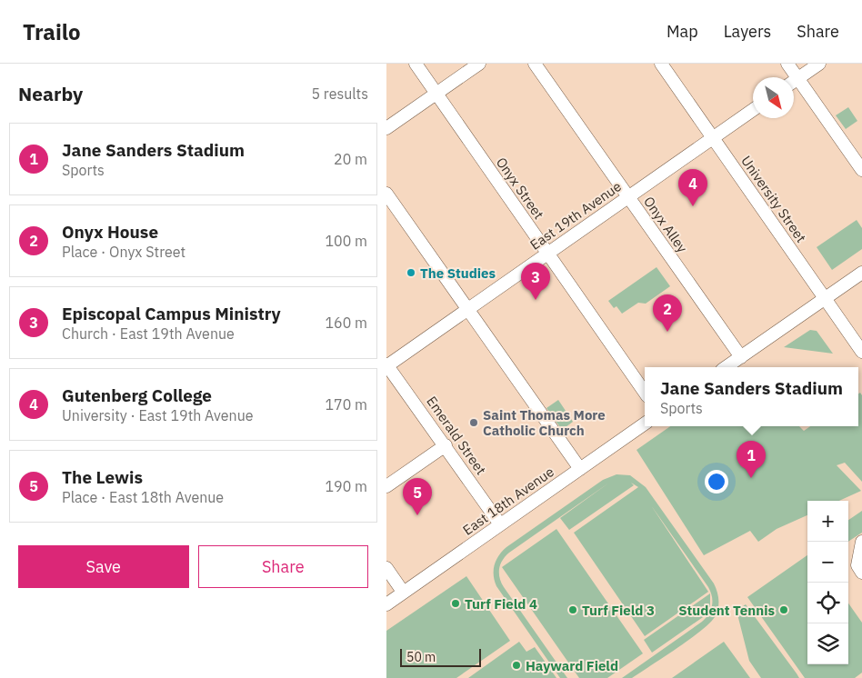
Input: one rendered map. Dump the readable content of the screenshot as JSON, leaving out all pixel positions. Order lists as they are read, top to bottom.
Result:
{
  "streets": {
    "street": [
      "Onyx Street",
      "University Street",
      "East 19th Avenue",
      "Onyx Alley",
      "Emerald Street",
      "East 18th Avenue"
    ]
  },
  "crossings": [
    ["Onyx Street", "East 19th Avenue"],
    ["University Street", "East 19th Avenue"],
    ["East 19th Avenue", "Onyx Alley"],
    ["East 19th Avenue", "Emerald Street"],
    ["Emerald Street", "East 18th Avenue"]
  ],
  "places": [
    "The Studies",
    "Saint Thomas More Catholic Church",
    "Turf Field 4",
    "Turf Field 3",
    "Student Tennis",
    "Hayward Field"
  ],
  "scale_bar": "50 m",
  "north": "bottom right",
  "page": {
    "header": "Trailo",
    "nav": ["Map", "Layers", "Share"],
    "heading": ["Nearby", "5 results"],
    "list": [
      {
        "mark": "1",
        "name": "Jane Sanders Stadium",
        "note": "Sports",
        "value": "20 m"
      },
      {
        "mark": "2",
        "name": "Onyx House",
        "note": "Place · Onyx Street",
        "value": "100 m"
      },
      {
        "mark": "3",
        "name": "Episcopal Campus Ministry",
        "note": "Church · East 19th Avenue",
        "value": "160 m"
      },
      {
        "mark": "4",
        "name": "Gutenberg College",
        "note": "University · East 19th Avenue",
        "value": "170 m"
      },
      {
        "mark": "5",
        "name": "The Lewis",
        "note": "Place · East 18th Avenue",
        "value": "190 m"
      }
    ],
    "pins": [
      "4",
      "3",
      "2",
      "1",
      "5"
    ],
    "popup": ["Jane Sanders Stadium", "Sports"],
    "map_buttons": ["+", "−"],
    "buttons": ["Save", "Share"],
    "scale": "50 m"
  }
}
